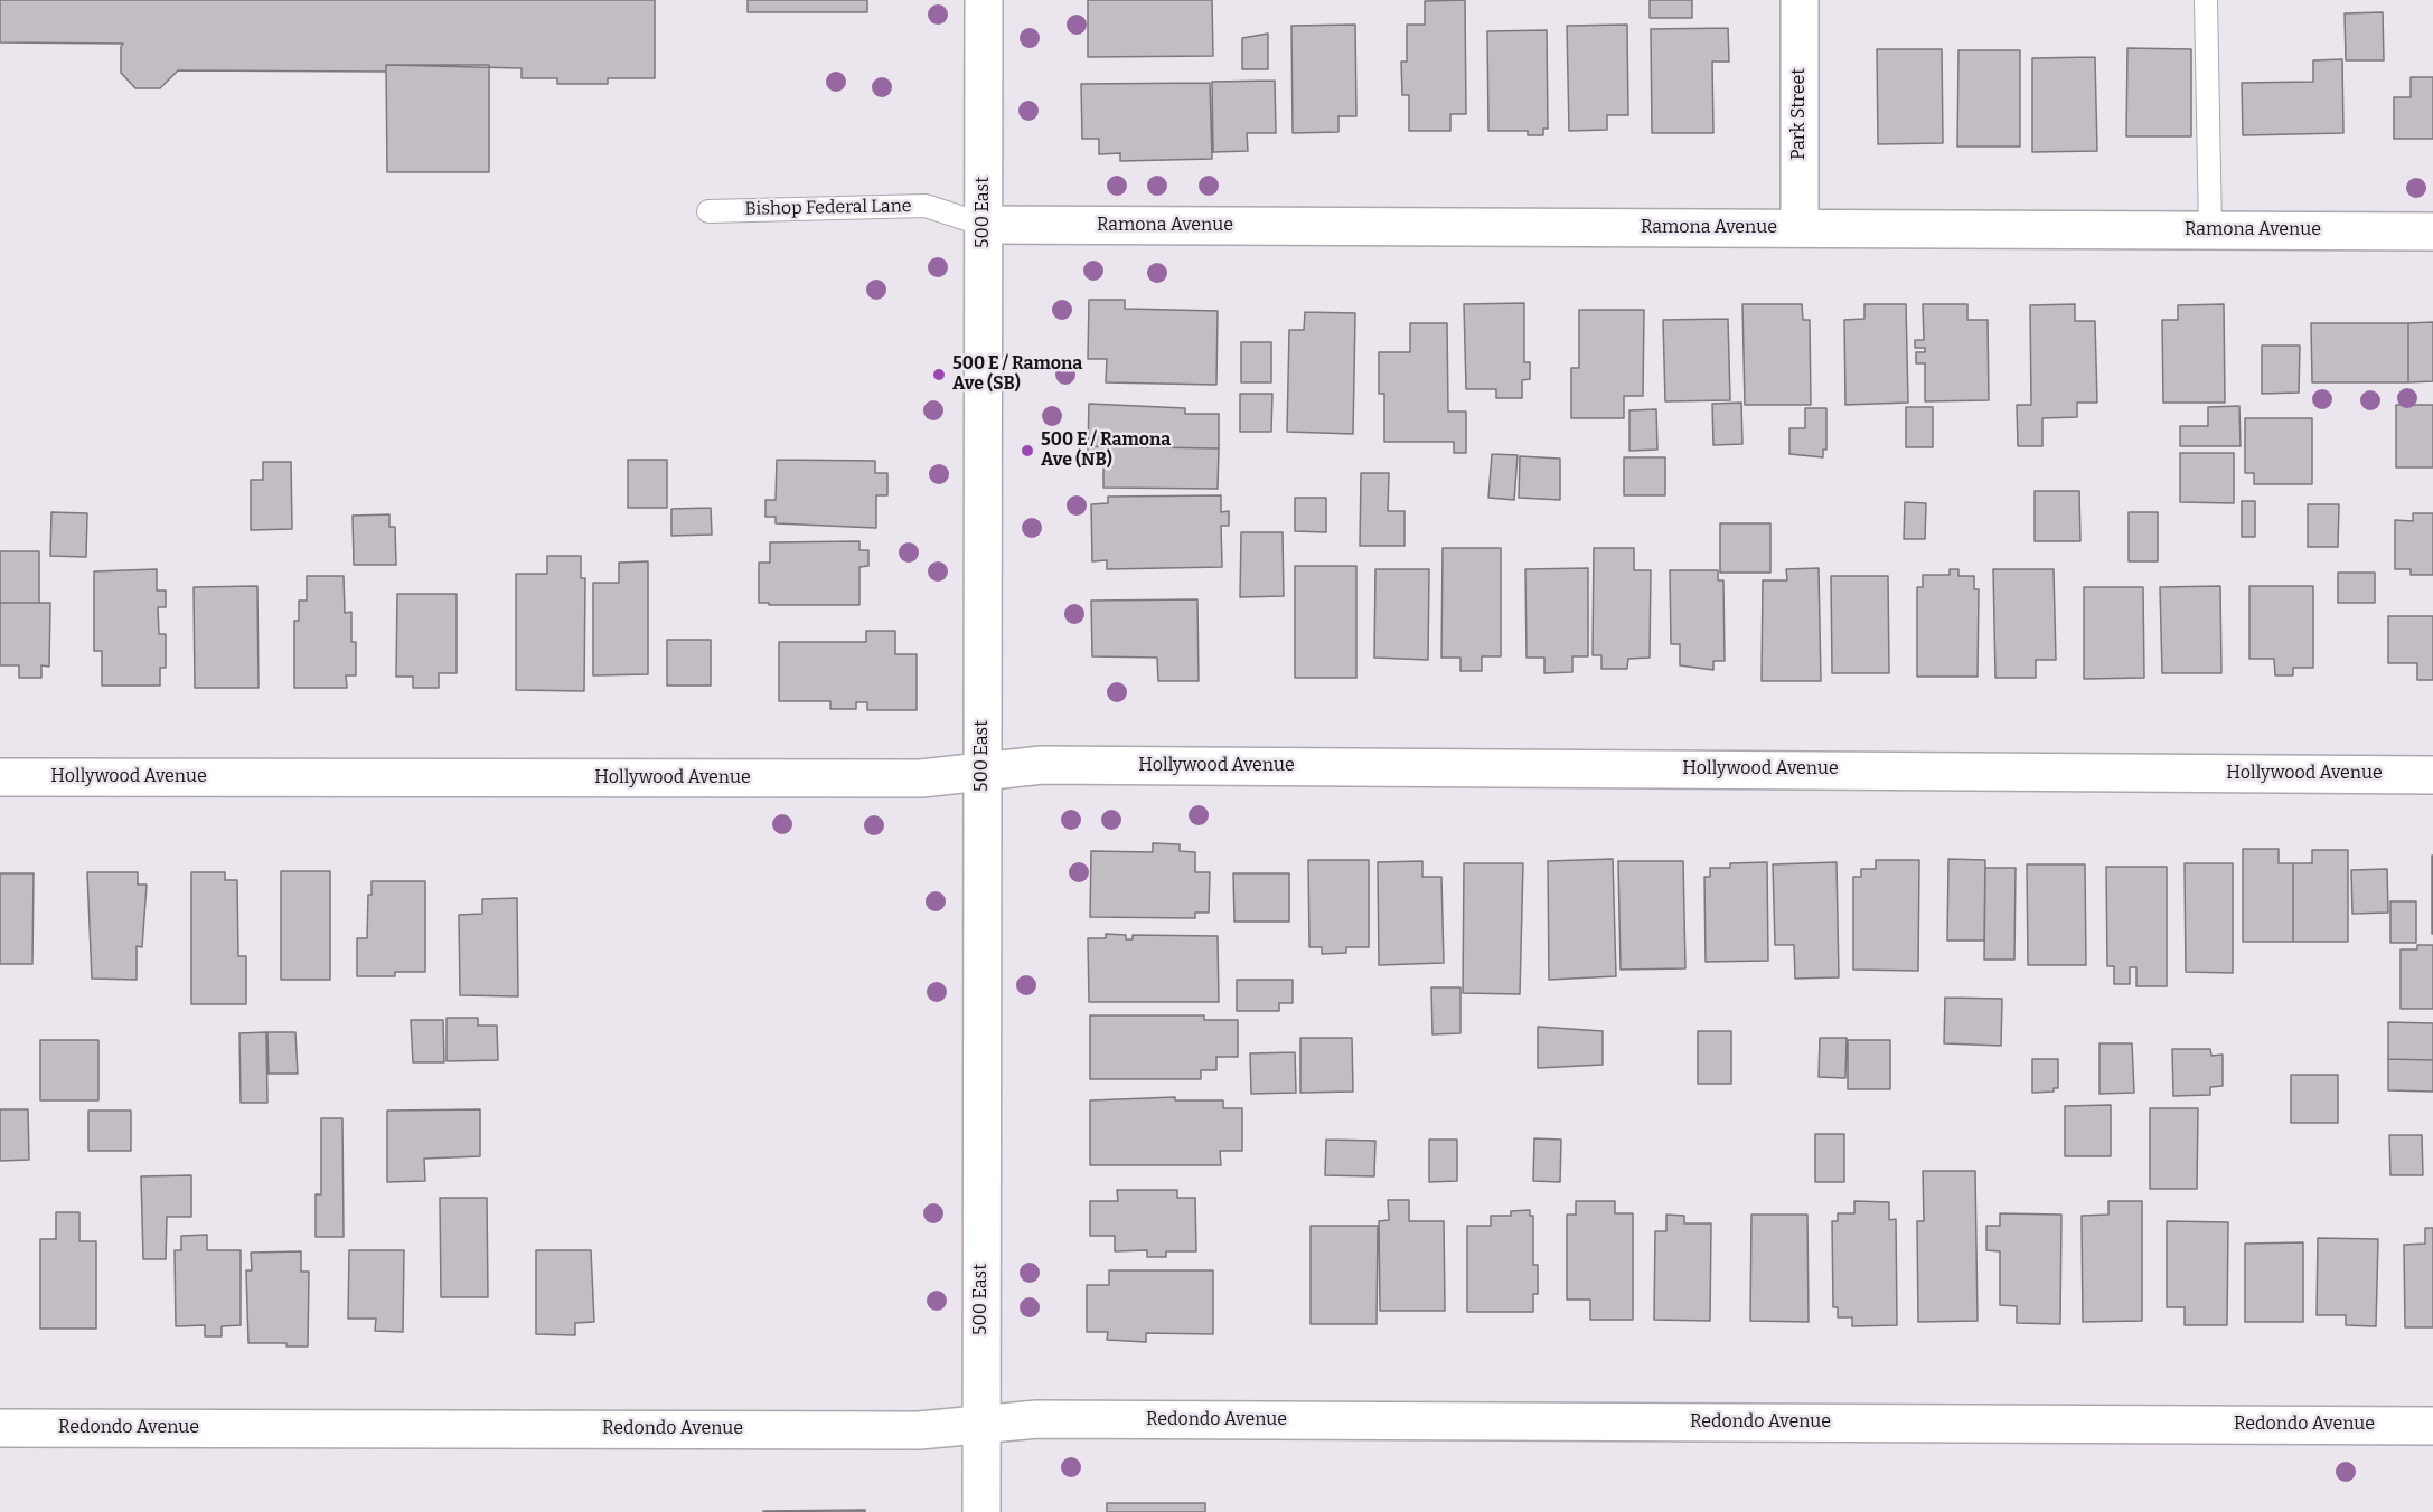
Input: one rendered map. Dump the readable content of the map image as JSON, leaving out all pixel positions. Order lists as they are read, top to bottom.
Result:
{
  "streets": {
    "street": [
      "Park Street",
      "500 East",
      "Ramona Avenue",
      "Hollywood Avenue",
      "Redondo Avenue"
    ],
    "lane": ["Bishop Federal Lane"]
  },
  "crossings": [
    ["Park Street", "Ramona Avenue"],
    ["Bishop Federal Lane", "500 East"],
    ["Bishop Federal Lane", "Ramona Avenue"],
    ["500 East", "Ramona Avenue"],
    ["500 East", "Hollywood Avenue"],
    ["500 East", "Redondo Avenue"]
  ],
  "places": ["500 E / Ramona Ave (SB)", "500 E / Ramona Ave (NB)"]
}
